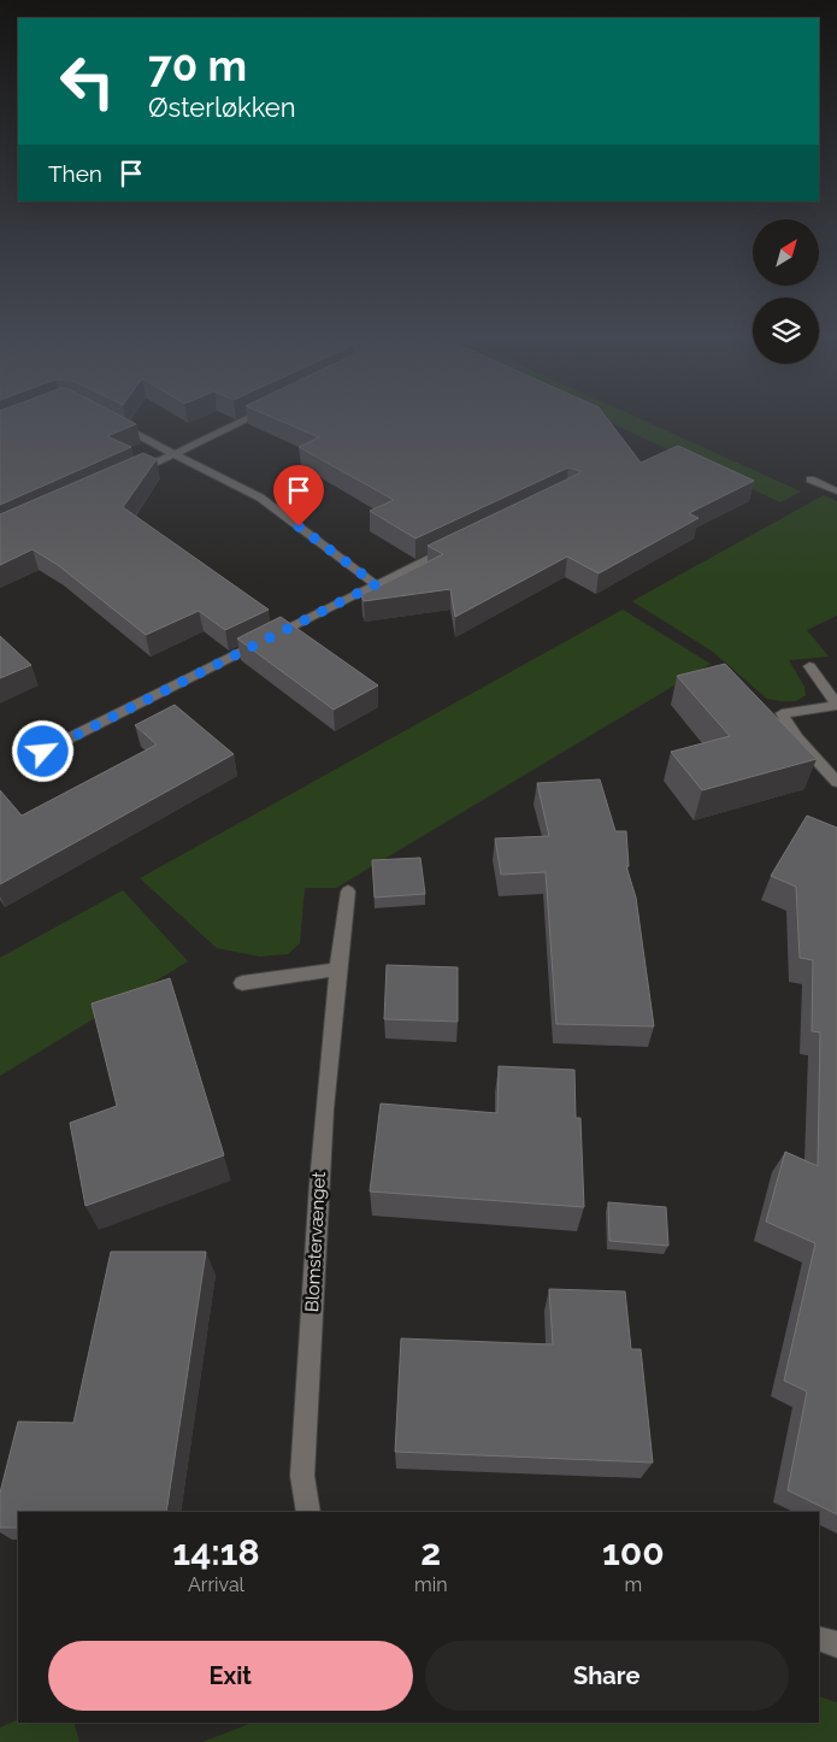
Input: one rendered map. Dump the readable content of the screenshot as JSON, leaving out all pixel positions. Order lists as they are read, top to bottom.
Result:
{
  "streets": {
    "street": ["Blomstervænget"]
  },
  "north": "top right",
  "page": {
    "turn": ["70 m", "Østerløkken"],
    "then": "Then",
    "eta": [
      "14:18",
      "Arrival",
      "2",
      "min",
      "100",
      "m"
    ],
    "buttons": ["Exit", "Share"]
  }
}
